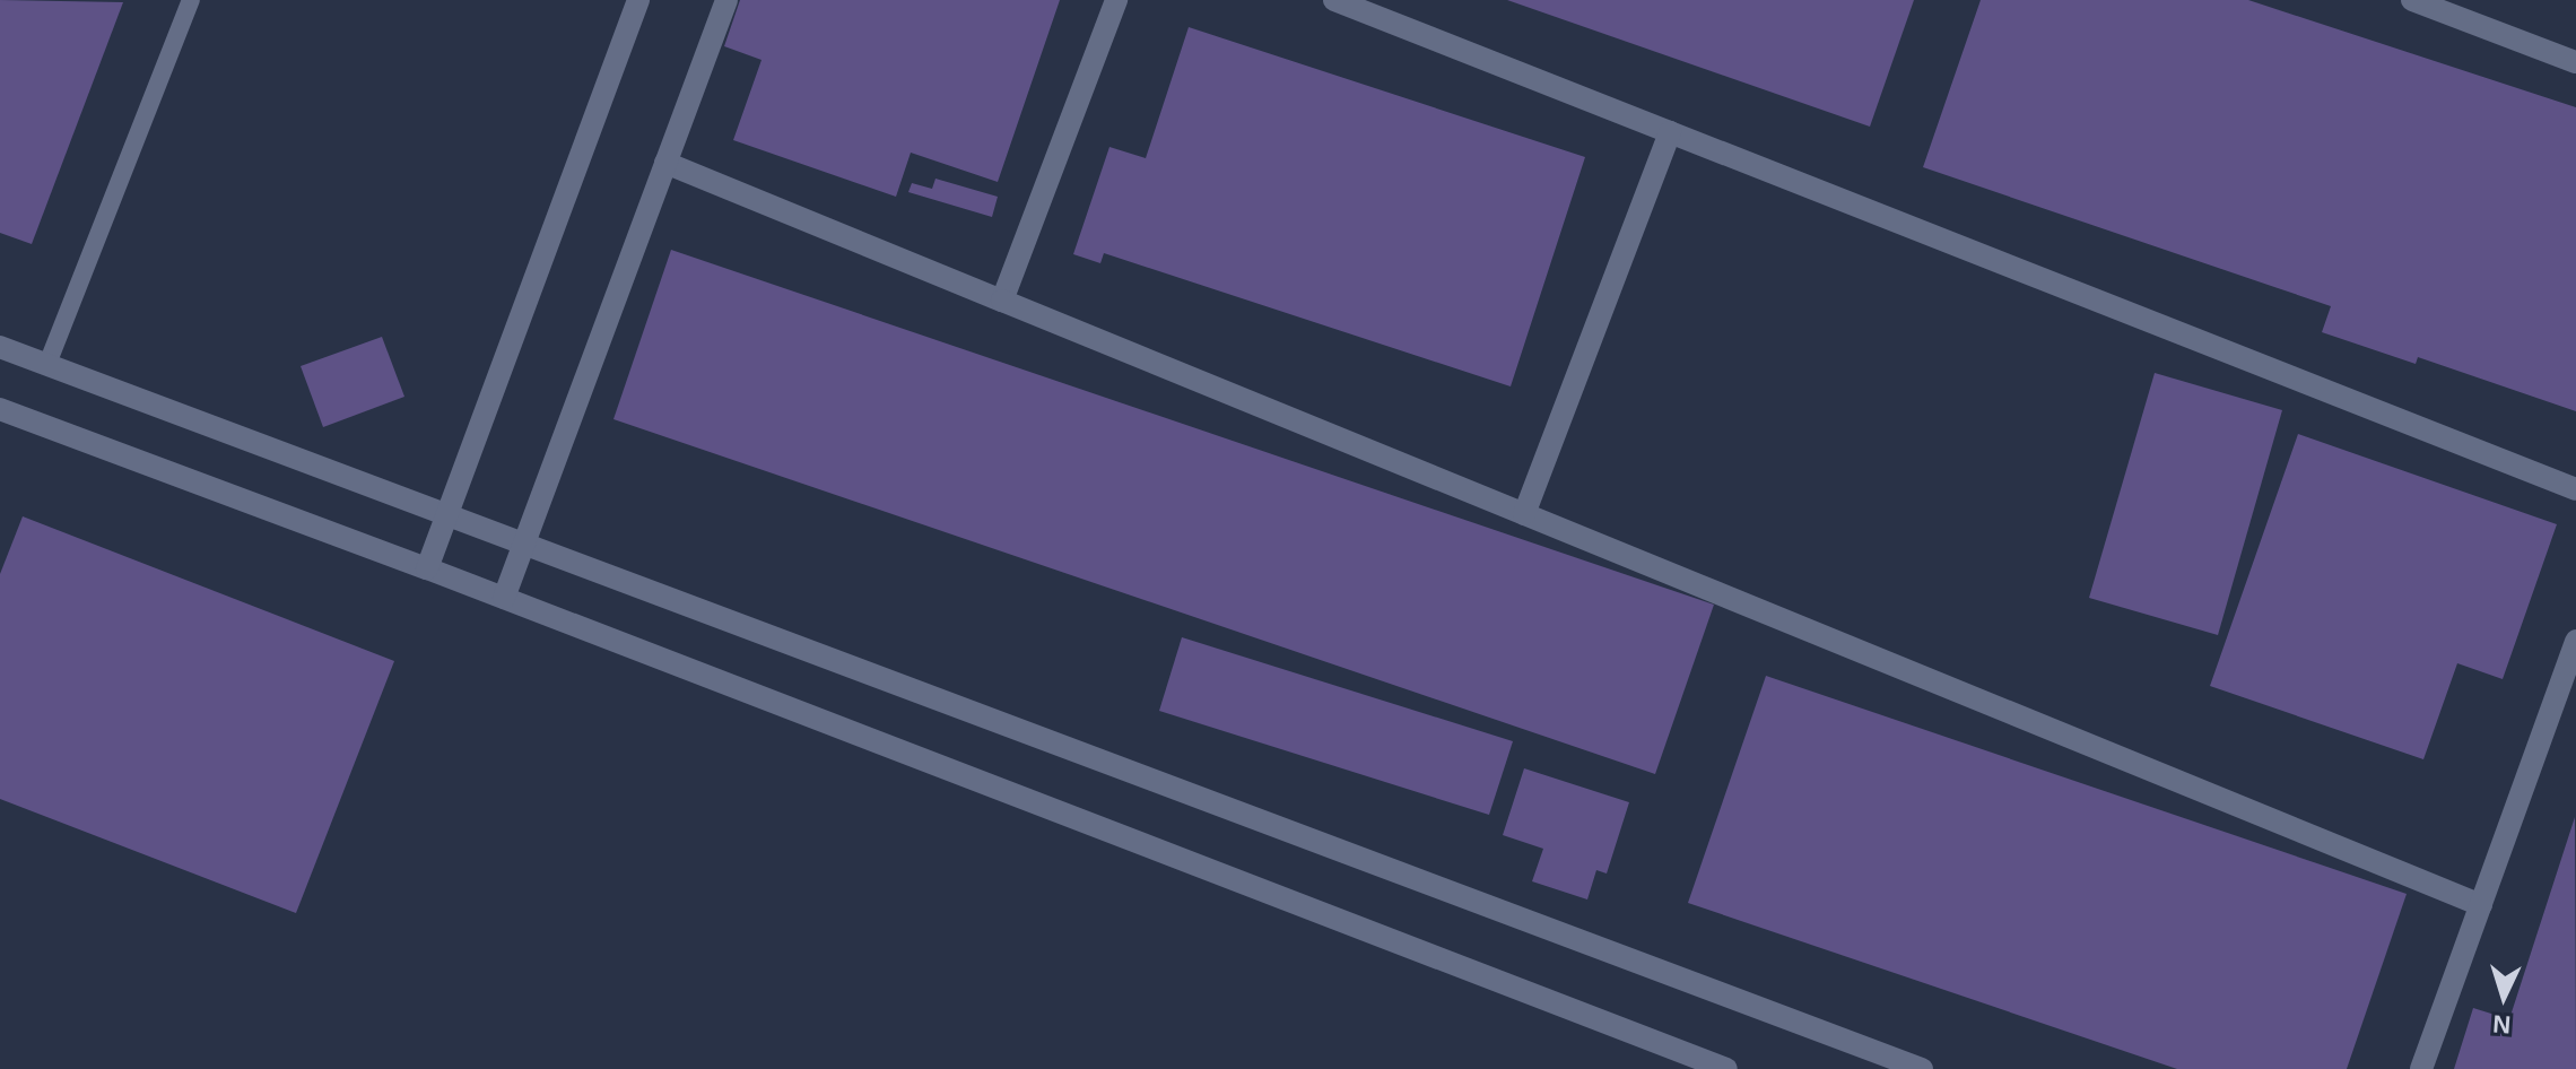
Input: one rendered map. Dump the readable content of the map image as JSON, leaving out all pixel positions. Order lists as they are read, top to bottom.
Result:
{
  "north": "bottom"
}
